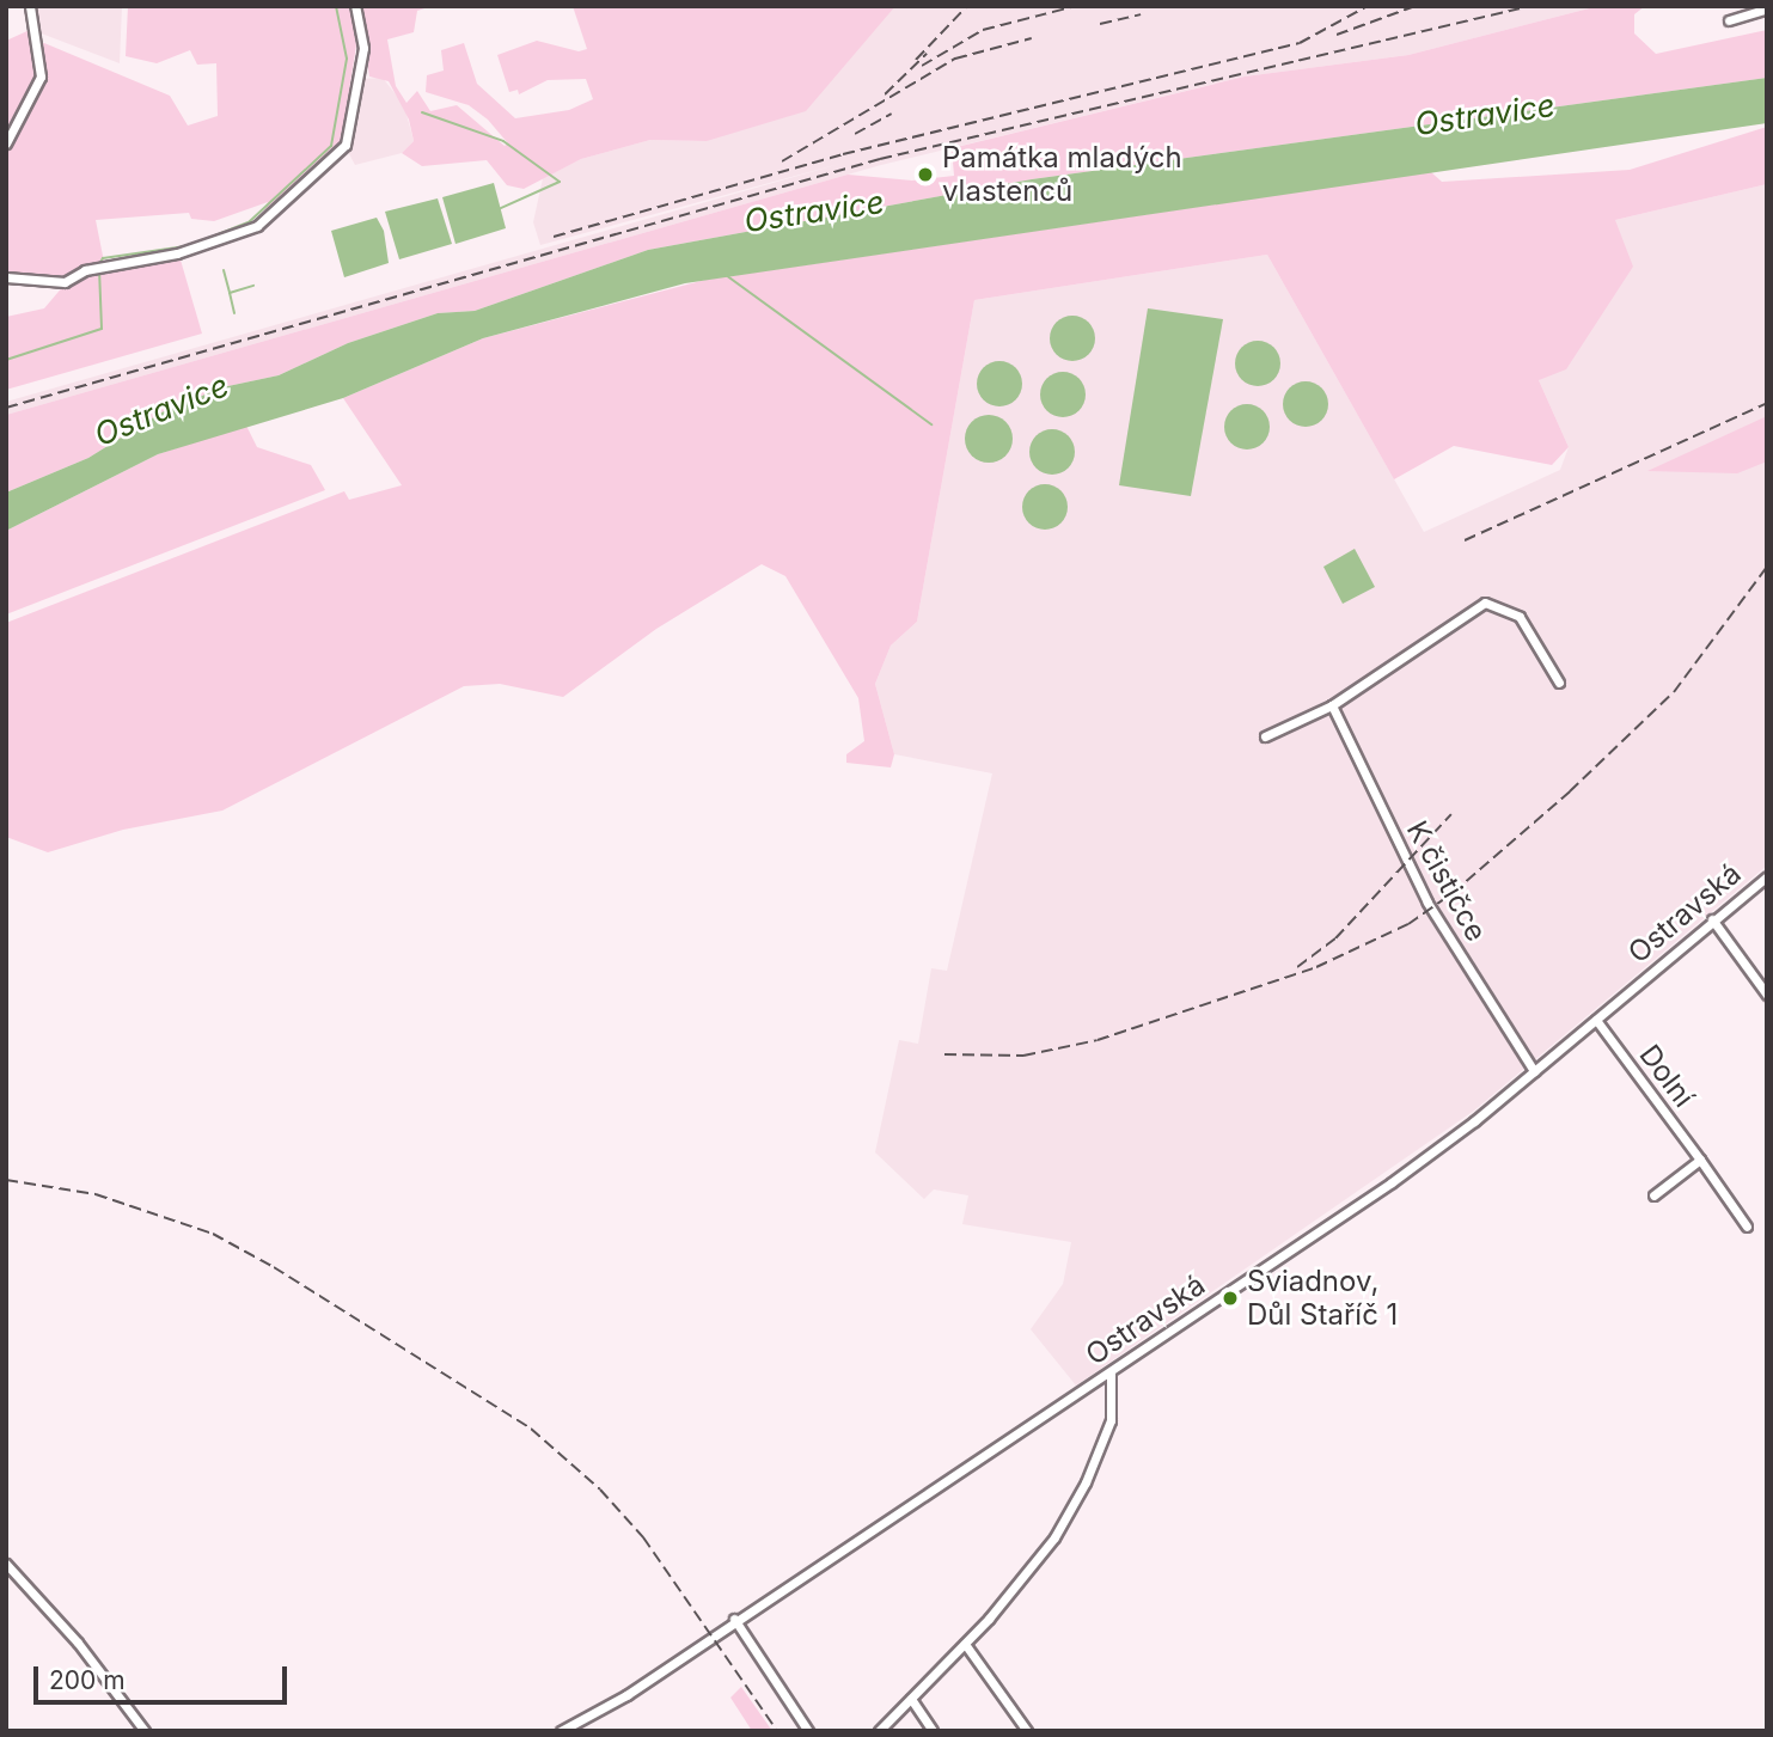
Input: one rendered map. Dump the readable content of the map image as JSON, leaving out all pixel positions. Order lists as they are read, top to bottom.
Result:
{
  "streets": {
    "street": ["K čističce", "Ostravská", "Dolní"]
  },
  "crossings": [
    ["K čističce", "Ostravská"],
    ["Ostravská", "Dolní"]
  ],
  "water": ["Ostravice"],
  "places": ["Památka mladých vlastenců", "Sviadnov, Důl Staříč 1"],
  "scale_bar": "200 m"
}
